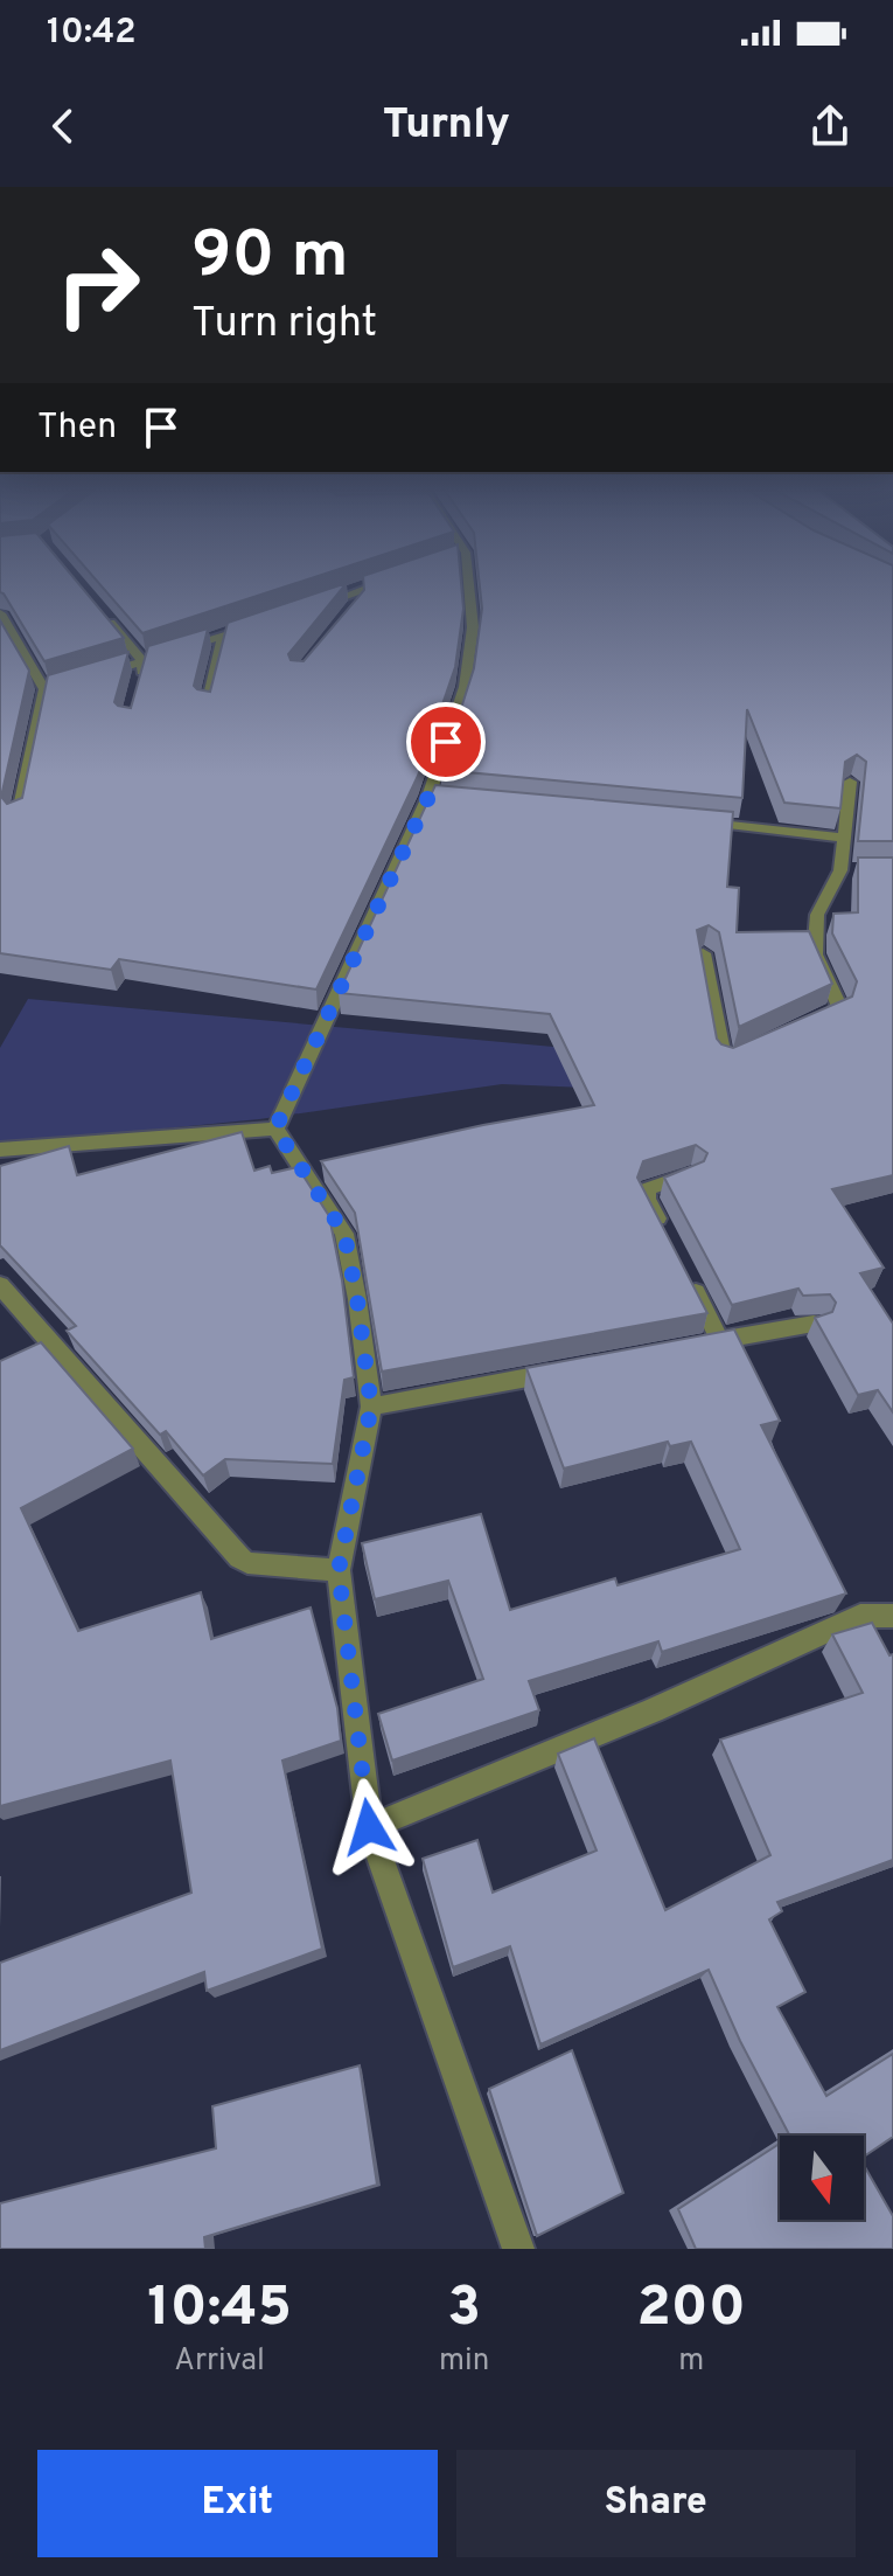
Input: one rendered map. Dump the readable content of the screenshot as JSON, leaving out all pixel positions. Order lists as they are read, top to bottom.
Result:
{
  "north": "bottom",
  "page": {
    "status": "10:42",
    "header": "Turnly",
    "turn": ["90 m", "Turn right"],
    "then": "Then",
    "eta": [
      "10:45",
      "Arrival",
      "3",
      "min",
      "200",
      "m"
    ],
    "buttons": ["Exit", "Share"]
  }
}
